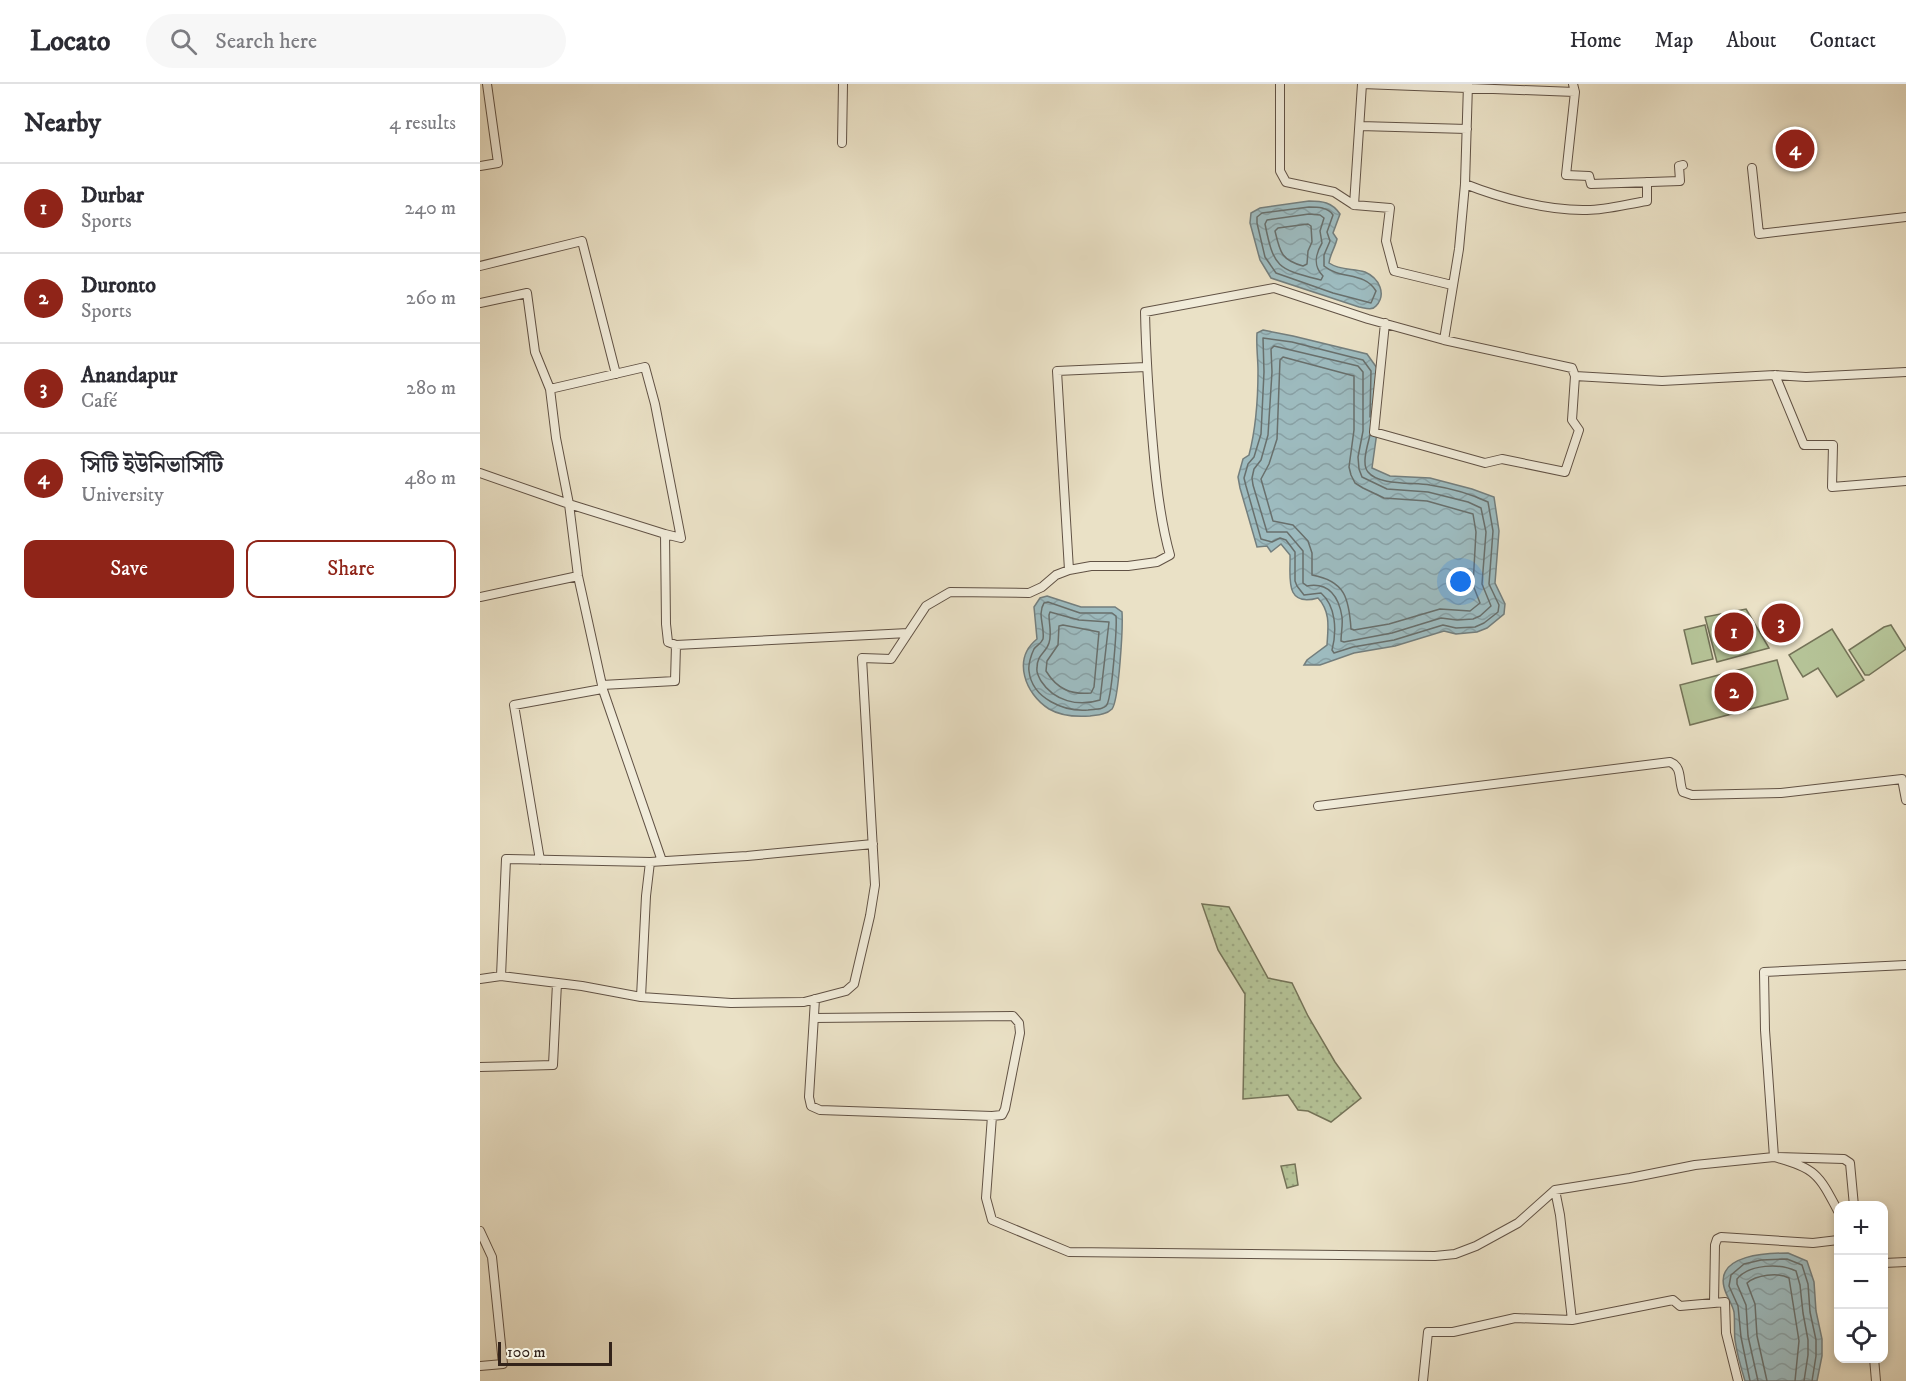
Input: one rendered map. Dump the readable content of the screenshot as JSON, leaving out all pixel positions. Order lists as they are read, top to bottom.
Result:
{
  "scale_bar": "100 m",
  "page": {
    "header": "Locato",
    "search": "Search here",
    "nav": [
      "Home",
      "Map",
      "About",
      "Contact"
    ],
    "heading": ["Nearby", "4 results"],
    "pins": [
      "4",
      "3",
      "1",
      "2"
    ],
    "list": [
      {
        "mark": "1",
        "name": "Durbar",
        "note": "Sports",
        "value": "240 m"
      },
      {
        "mark": "2",
        "name": "Duronto",
        "note": "Sports",
        "value": "260 m"
      },
      {
        "mark": "3",
        "name": "Anandapur",
        "note": "Café",
        "value": "280 m"
      },
      {
        "mark": "4",
        "name": "সিটি ইউনিভার্সিটি",
        "note": "University",
        "value": "480 m"
      }
    ],
    "buttons": ["Save", "Share"],
    "map_buttons": ["+", "−"],
    "scale": "100 m"
  }
}
